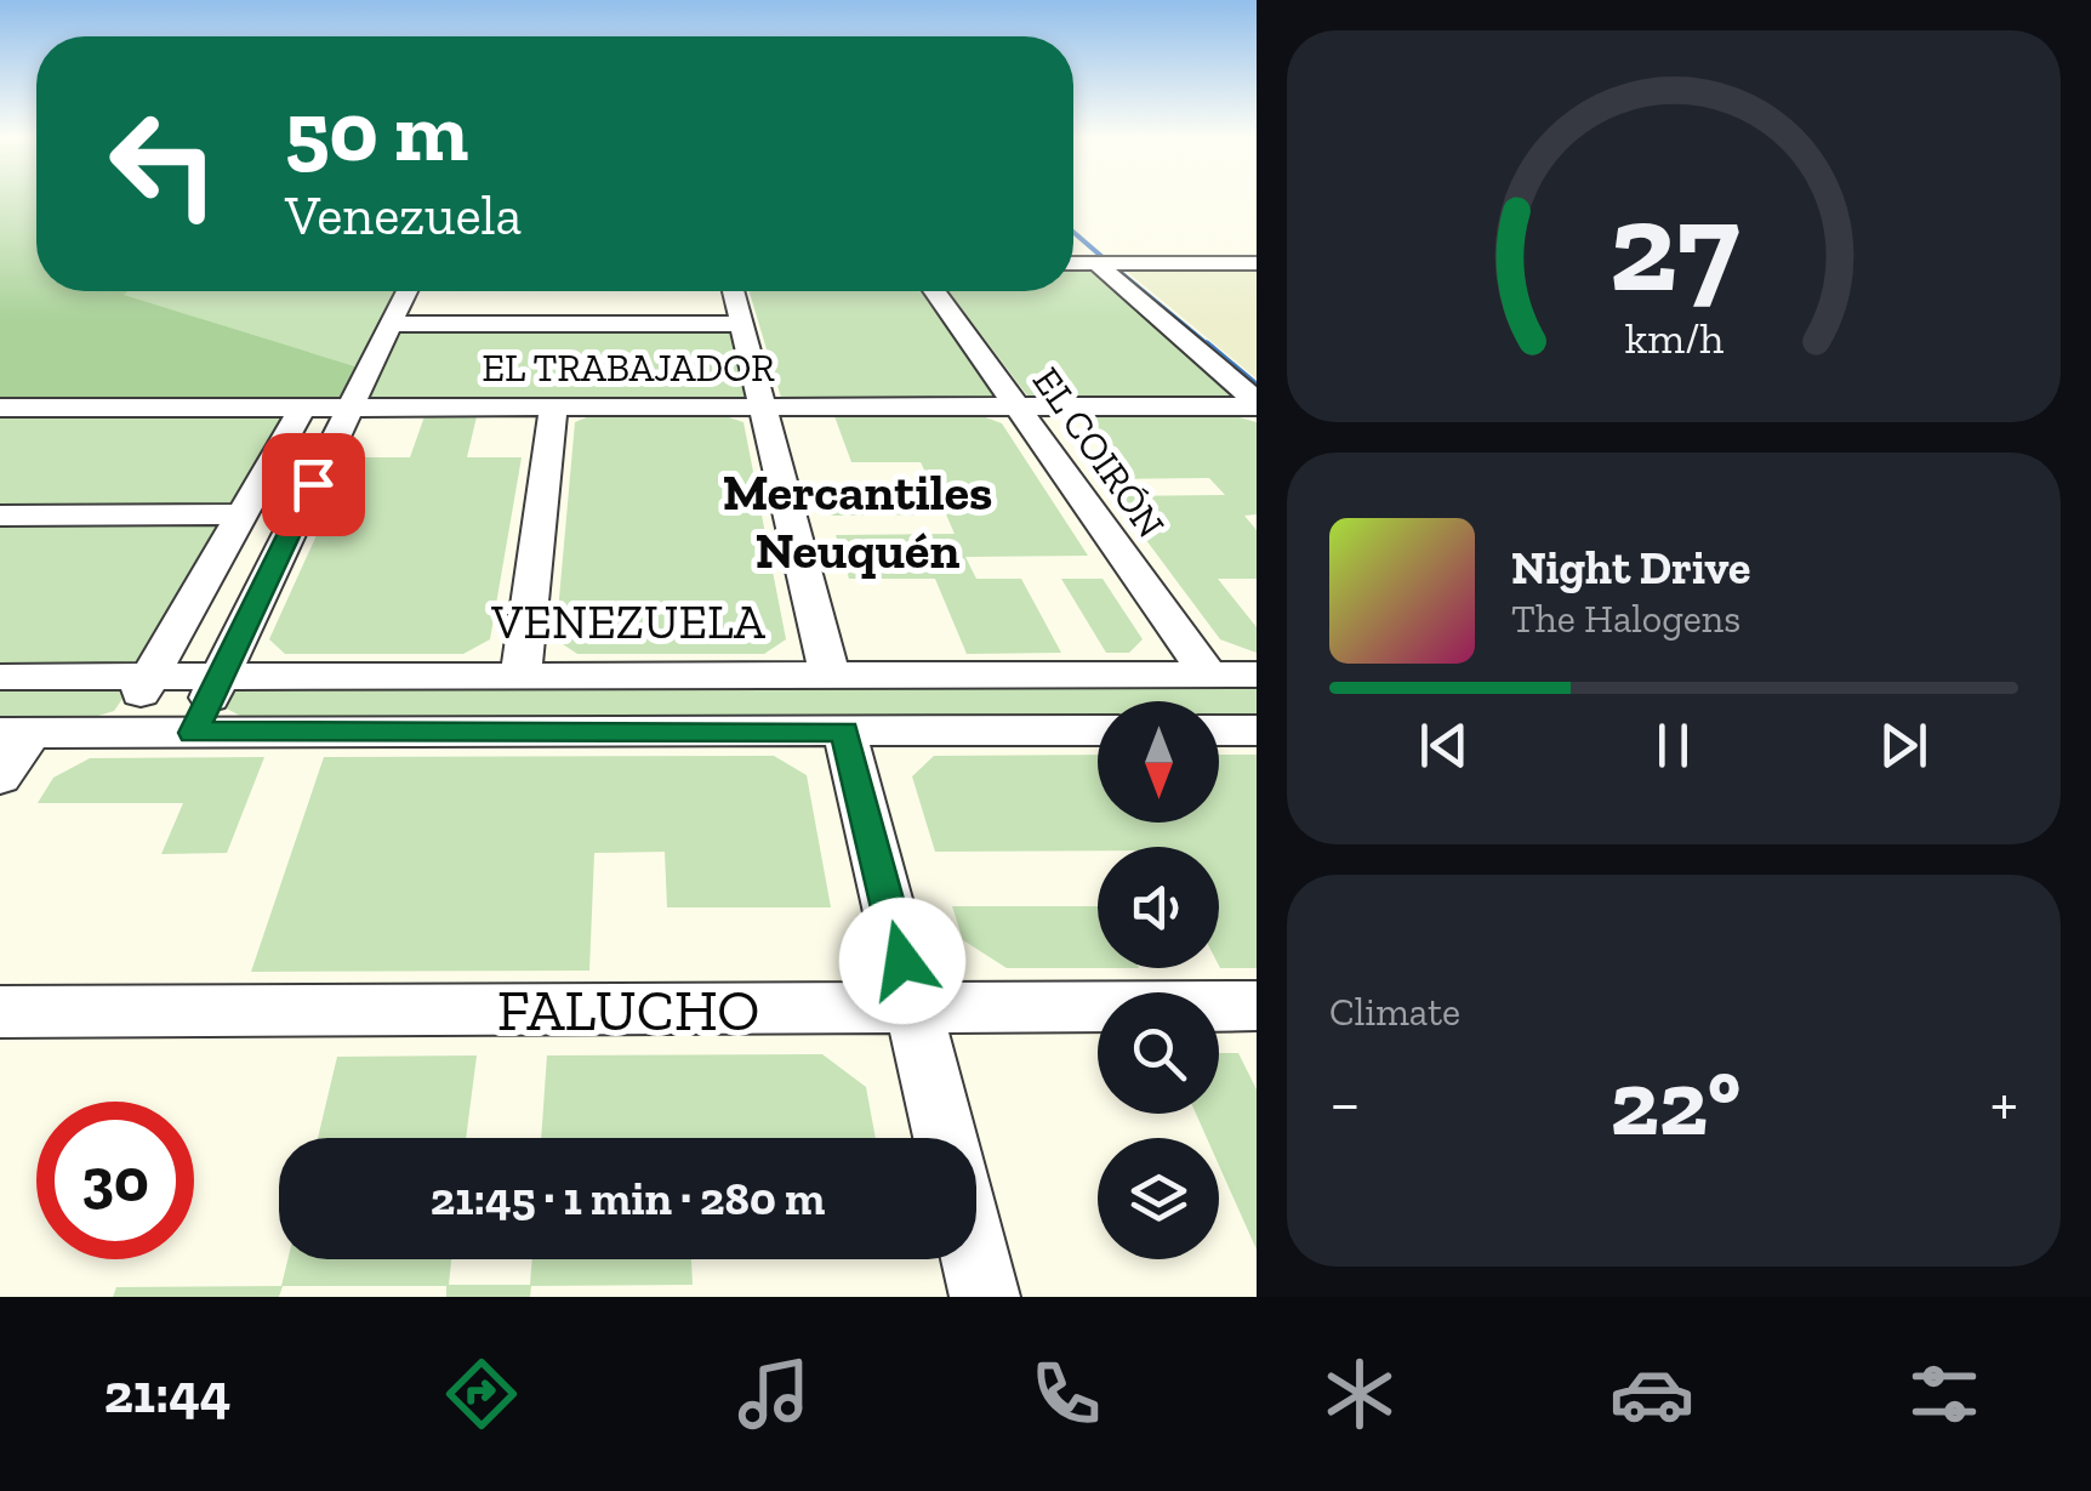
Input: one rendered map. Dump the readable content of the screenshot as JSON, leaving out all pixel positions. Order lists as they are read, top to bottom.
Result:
{
  "streets": {
    "street": [
      "EL TRABAJADOR",
      "EL COIRÓN",
      "VENEZUELA",
      "FALUCHO"
    ]
  },
  "crossings": [
    ["EL TRABAJADOR", "EL COIRÓN"],
    ["EL COIRÓN", "VENEZUELA"]
  ],
  "districts": ["Mercantiles Neuquén"],
  "north": "bottom",
  "page": {
    "turn": ["50 m", "Venezuela"],
    "song": ["Night Drive", "The Halogens"],
    "tile": "Climate",
    "heat": ["−", "22°", "+"],
    "limit": "30",
    "trip": "21:45 · 1 min · 280 m",
    "tabs": "21:44",
    "gauge": ["27", "km/h"]
  }
}
